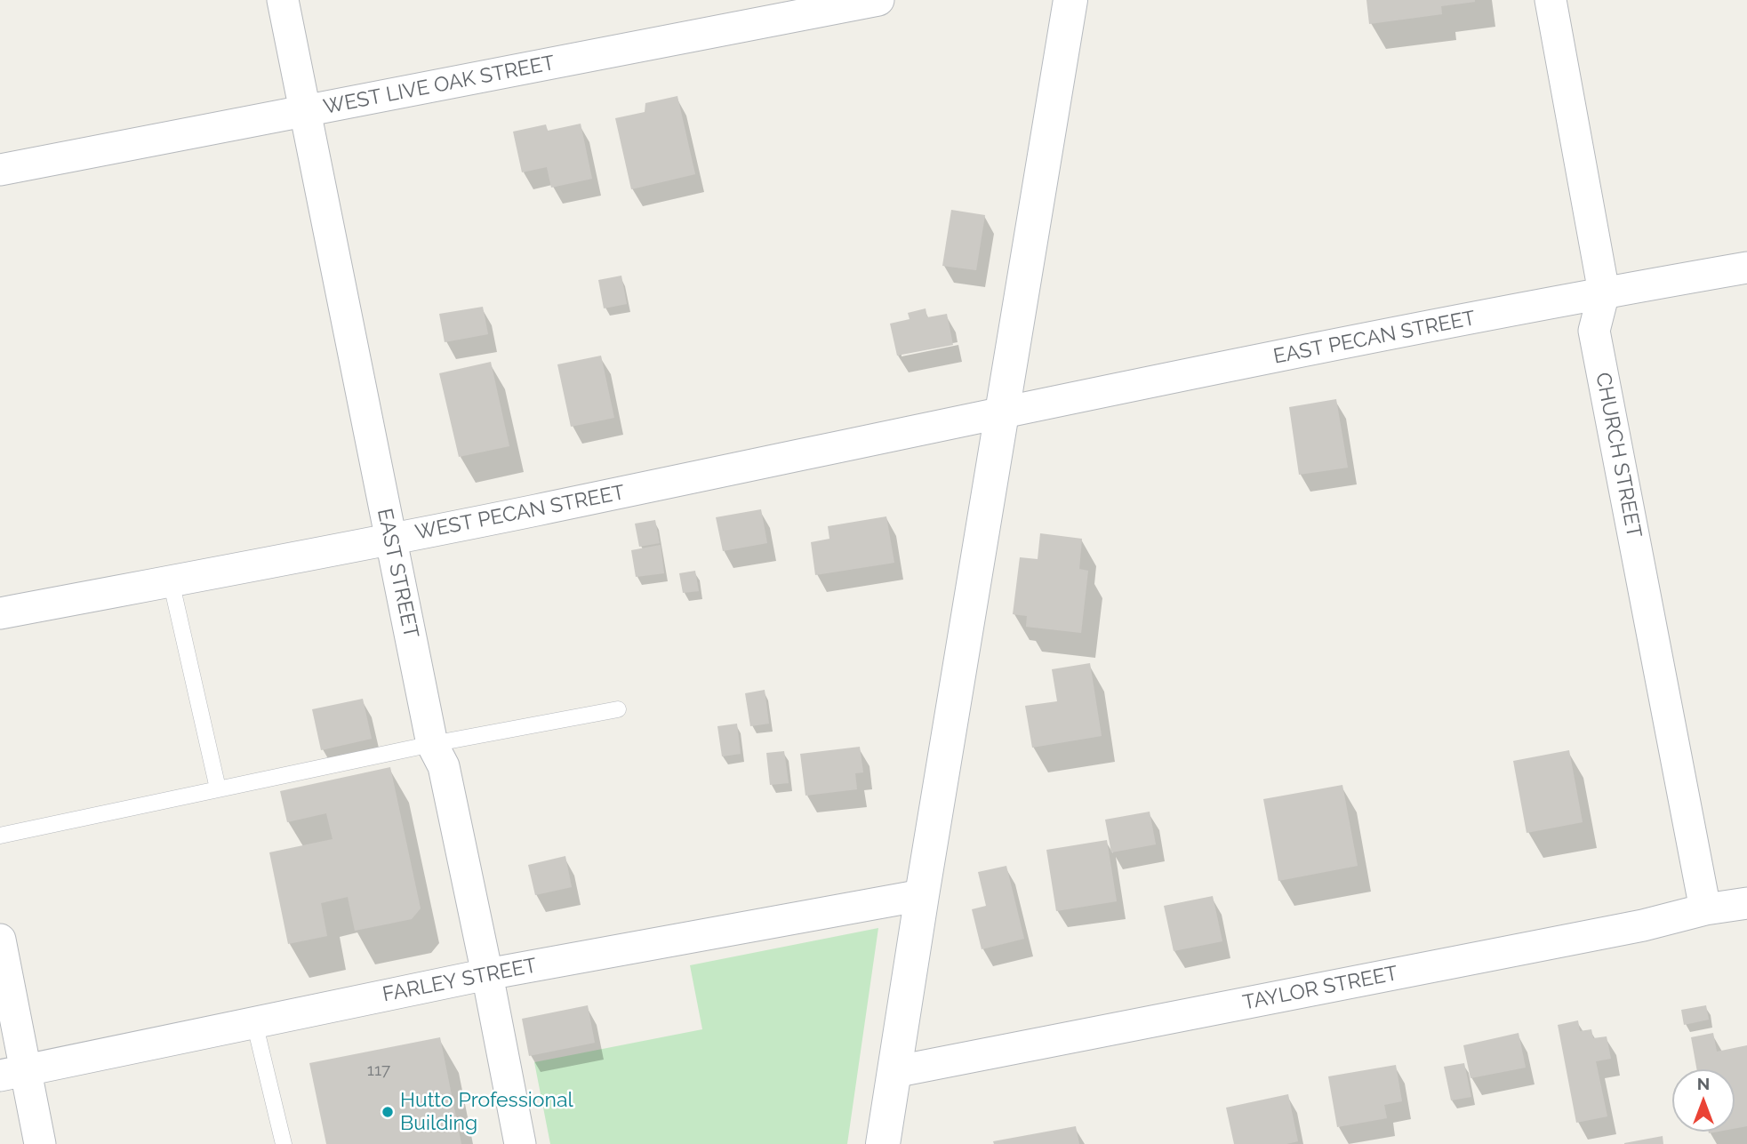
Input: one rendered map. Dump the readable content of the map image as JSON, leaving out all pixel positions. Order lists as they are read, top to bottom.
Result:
{
  "streets": {
    "street": [
      "WEST LIVE OAK STREET",
      "EAST PECAN STREET",
      "CHURCH STREET",
      "WEST PECAN STREET",
      "EAST STREET",
      "FARLEY STREET",
      "TAYLOR STREET"
    ]
  },
  "crossings": [
    ["WEST LIVE OAK STREET", "EAST STREET"],
    ["EAST PECAN STREET", "CHURCH STREET"],
    ["EAST PECAN STREET", "WEST PECAN STREET"],
    ["CHURCH STREET", "TAYLOR STREET"],
    ["WEST PECAN STREET", "EAST STREET"],
    ["EAST STREET", "FARLEY STREET"]
  ],
  "places": ["Hutto Professional Building"],
  "house_numbers": ["117"],
  "north": "top"
}
